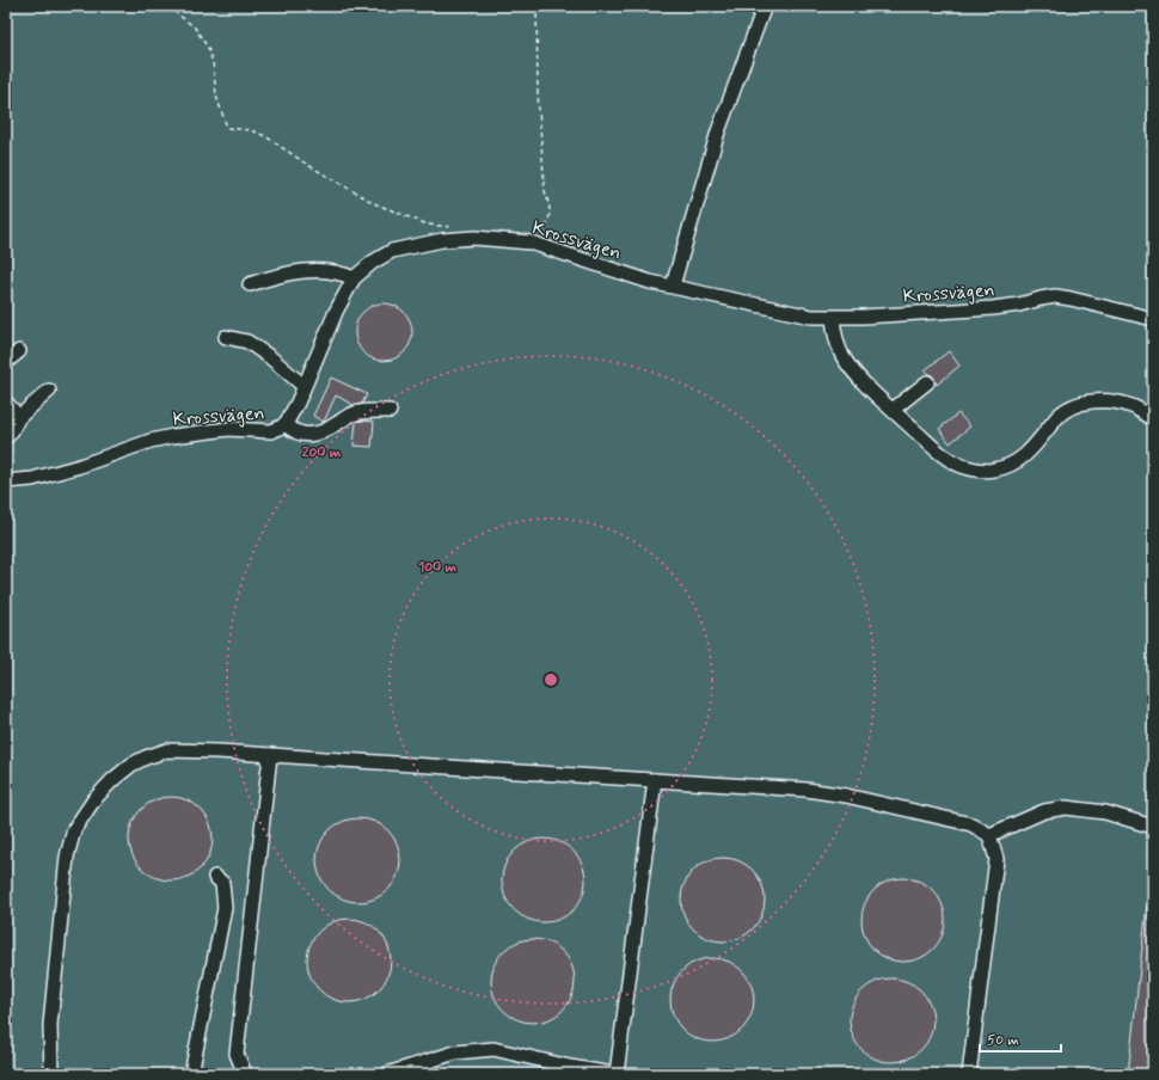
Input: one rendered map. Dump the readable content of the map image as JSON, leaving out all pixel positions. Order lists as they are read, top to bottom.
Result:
{
  "streets": {
    "street": ["Krossvägen"]
  },
  "scale_bar": "50 m",
  "rings": ["200 m", "100 m"]
}
